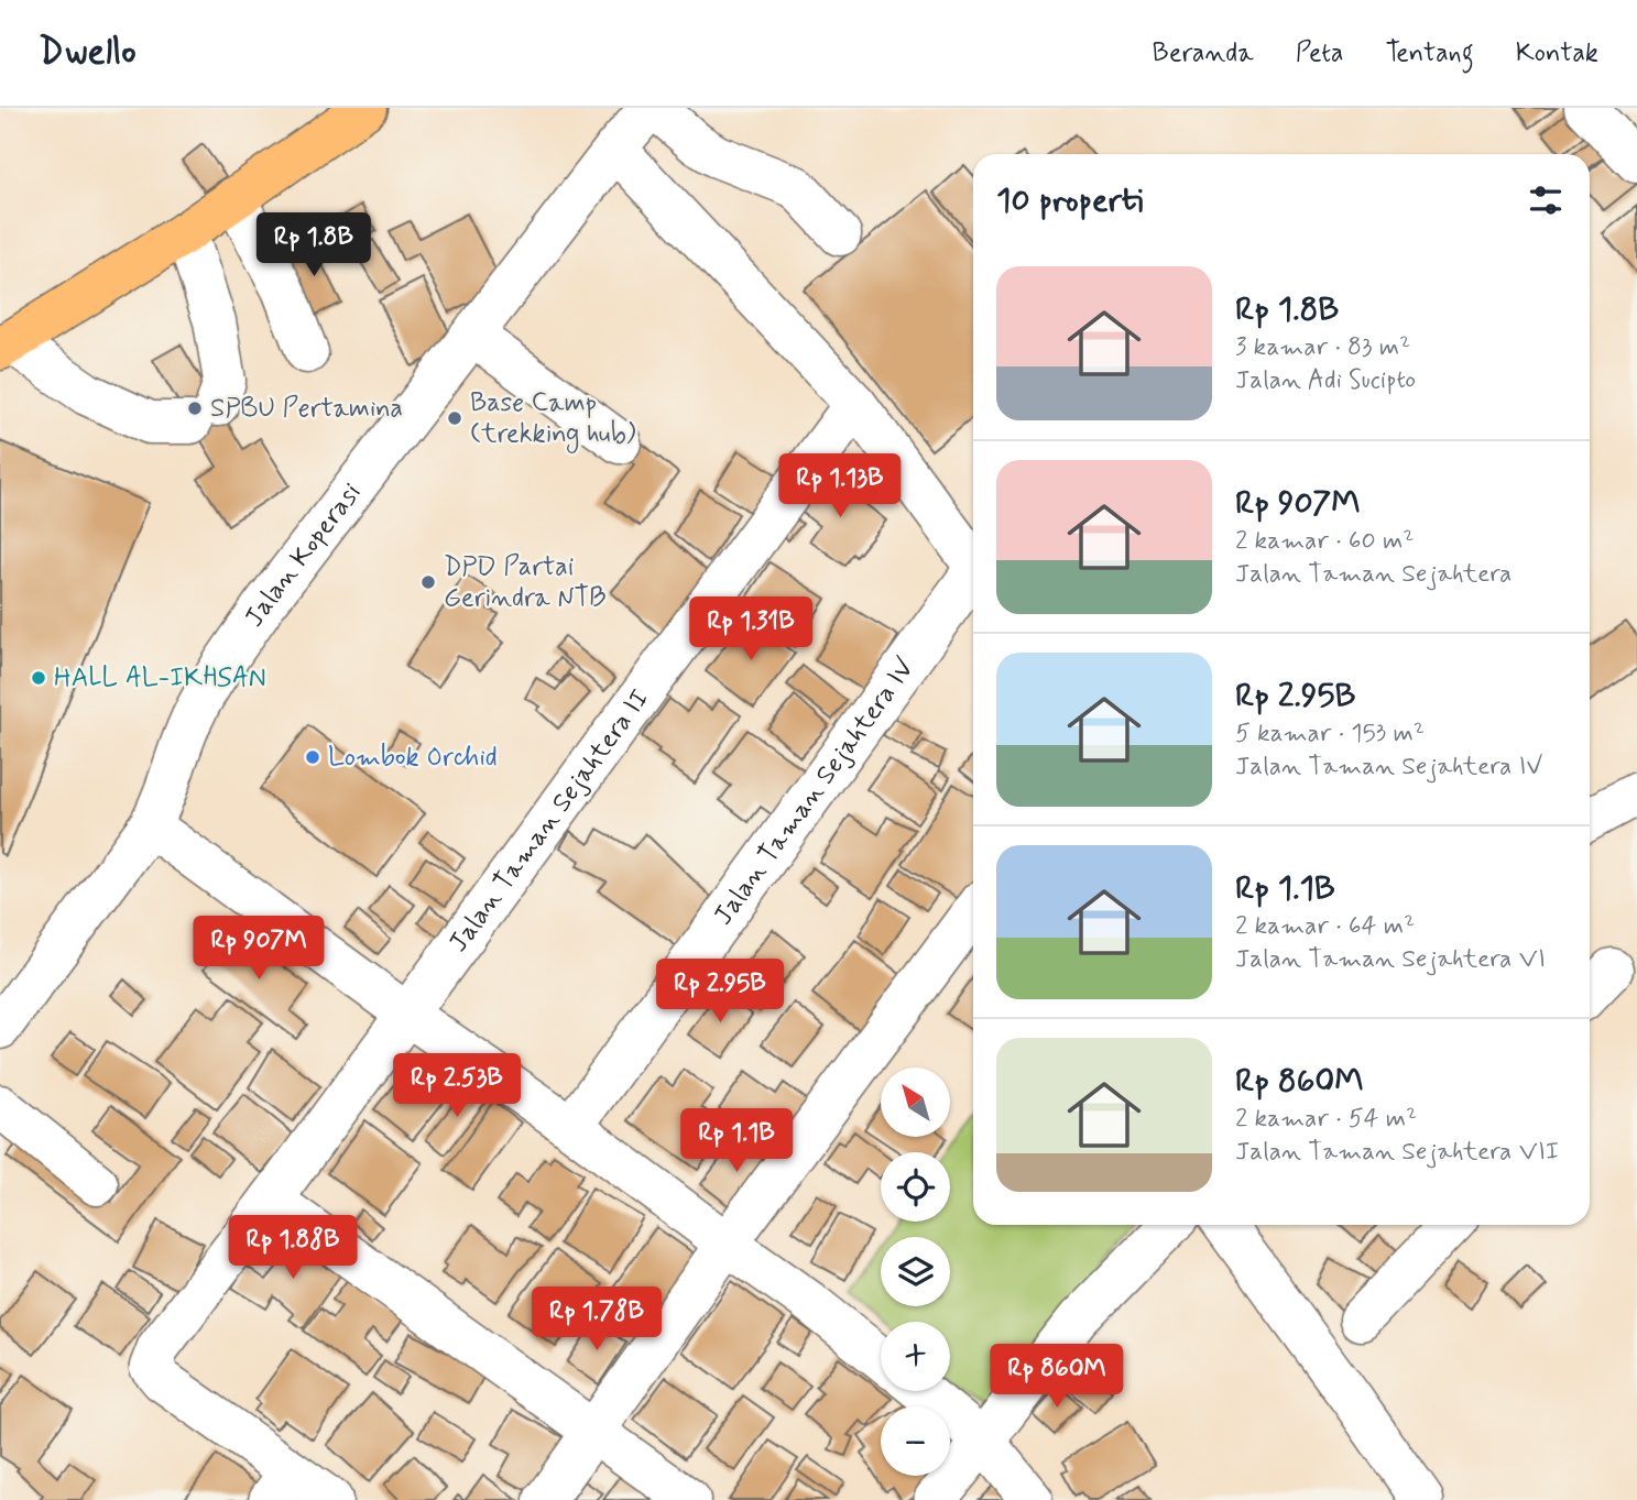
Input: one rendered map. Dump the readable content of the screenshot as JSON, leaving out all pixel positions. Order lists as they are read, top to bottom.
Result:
{
  "streets": {
    "street": ["Jalan Koperasi", "Jalan Taman Sejahtera IV", "Jalan Taman Sejahtera II"]
  },
  "places": [
    "SPBU Pertamina",
    "Base Camp (trekking hub)",
    "DPD Partai Gerindra NTB",
    "HALL AL-IKHSAN",
    "Lombok Orchid"
  ],
  "north": "top left",
  "page": {
    "header": "Dwello",
    "nav": [
      "Beranda",
      "Peta",
      "Tentang",
      "Kontak"
    ],
    "heading": "10 properti",
    "price": [
      "Rp 1.8B",
      "Rp 1.13B",
      "Rp 1.31B",
      "Rp 907M",
      "Rp 2.95B",
      "Rp 2.53B",
      "Rp 1.1B",
      "Rp 1.88B",
      "Rp 1.78B",
      "Rp 860M"
    ],
    "list": [
      {
        "name": "Rp 1.8B",
        "note": "3 kamar · 83 m² · Jalan Adi Sucipto"
      },
      {
        "name": "Rp 907M",
        "note": "2 kamar · 60 m² · Jalan Taman Sejahtera"
      },
      {
        "name": "Rp 2.95B",
        "note": "5 kamar · 153 m² · Jalan Taman Sejahtera IV"
      },
      {
        "name": "Rp 1.1B",
        "note": "2 kamar · 64 m² · Jalan Taman Sejahtera VI"
      },
      {
        "name": "Rp 860M",
        "note": "2 kamar · 54 m² · Jalan Taman Sejahtera VII"
      }
    ],
    "map_buttons": ["+", "−"]
  }
}
